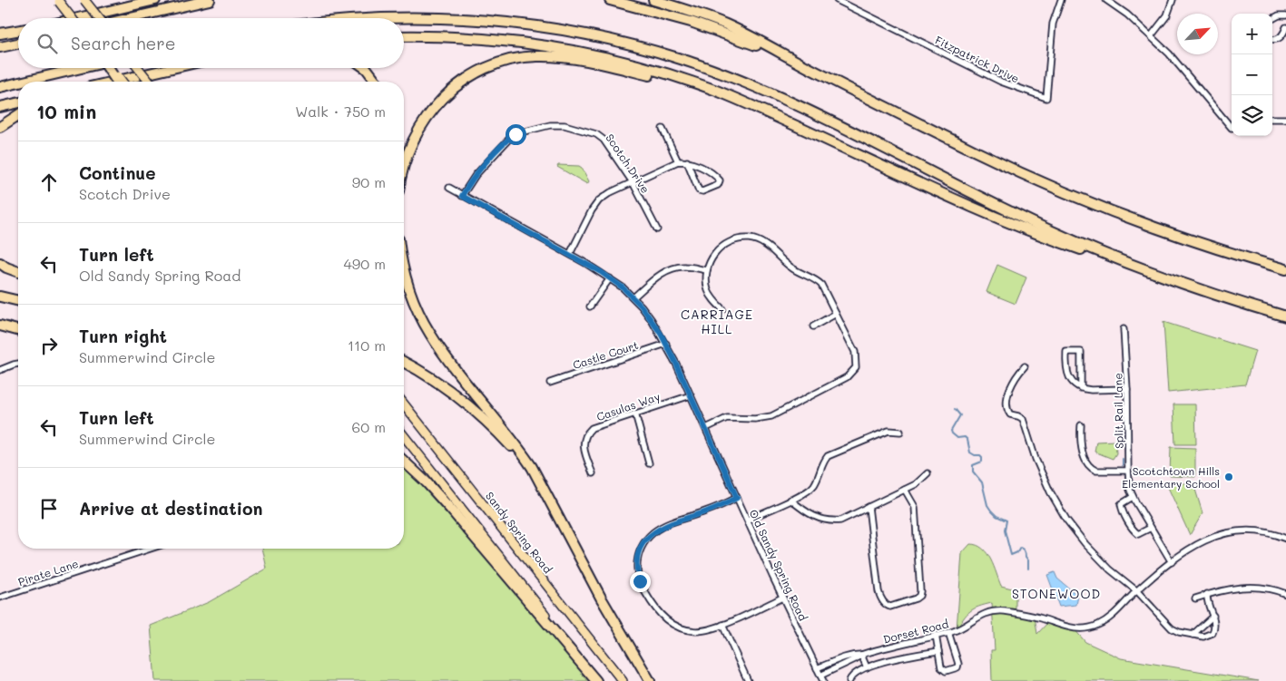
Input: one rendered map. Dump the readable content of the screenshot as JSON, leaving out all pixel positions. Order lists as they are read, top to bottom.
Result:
{
  "streets": {
    "main road": ["Sandy Spring Road"],
    "street": [
      "Fitzpatrick Drive",
      "Scotch Drive",
      "Castle Court",
      "Casulas Way",
      "Split Rail Lane",
      "Old Sandy Spring Road",
      "Pirate Lane",
      "Dorset Road"
    ]
  },
  "crossings": [
    ["Scotch Drive", "Old Sandy Spring Road"],
    ["Castle Court", "Old Sandy Spring Road"],
    ["Casulas Way", "Old Sandy Spring Road"],
    ["Split Rail Lane", "Dorset Road"],
    ["Old Sandy Spring Road", "Dorset Road"]
  ],
  "districts": ["CARRIAGE HILL", "STONEWOOD"],
  "places": ["Scotchtown Hills Elementary School"],
  "north": "top right",
  "page": {
    "map_buttons": ["+", "−"],
    "search": "Search here",
    "heading": ["10 min", "Walk · 750 m"],
    "list": [
      ["Continue", "Scotch Drive", "90 m"],
      ["Turn left", "Old Sandy Spring Road", "490 m"],
      ["Turn right", "Summerwind Circle", "110 m"],
      ["Turn left", "Summerwind Circle", "60 m"],
      "Arrive at destination"
    ]
  }
}
